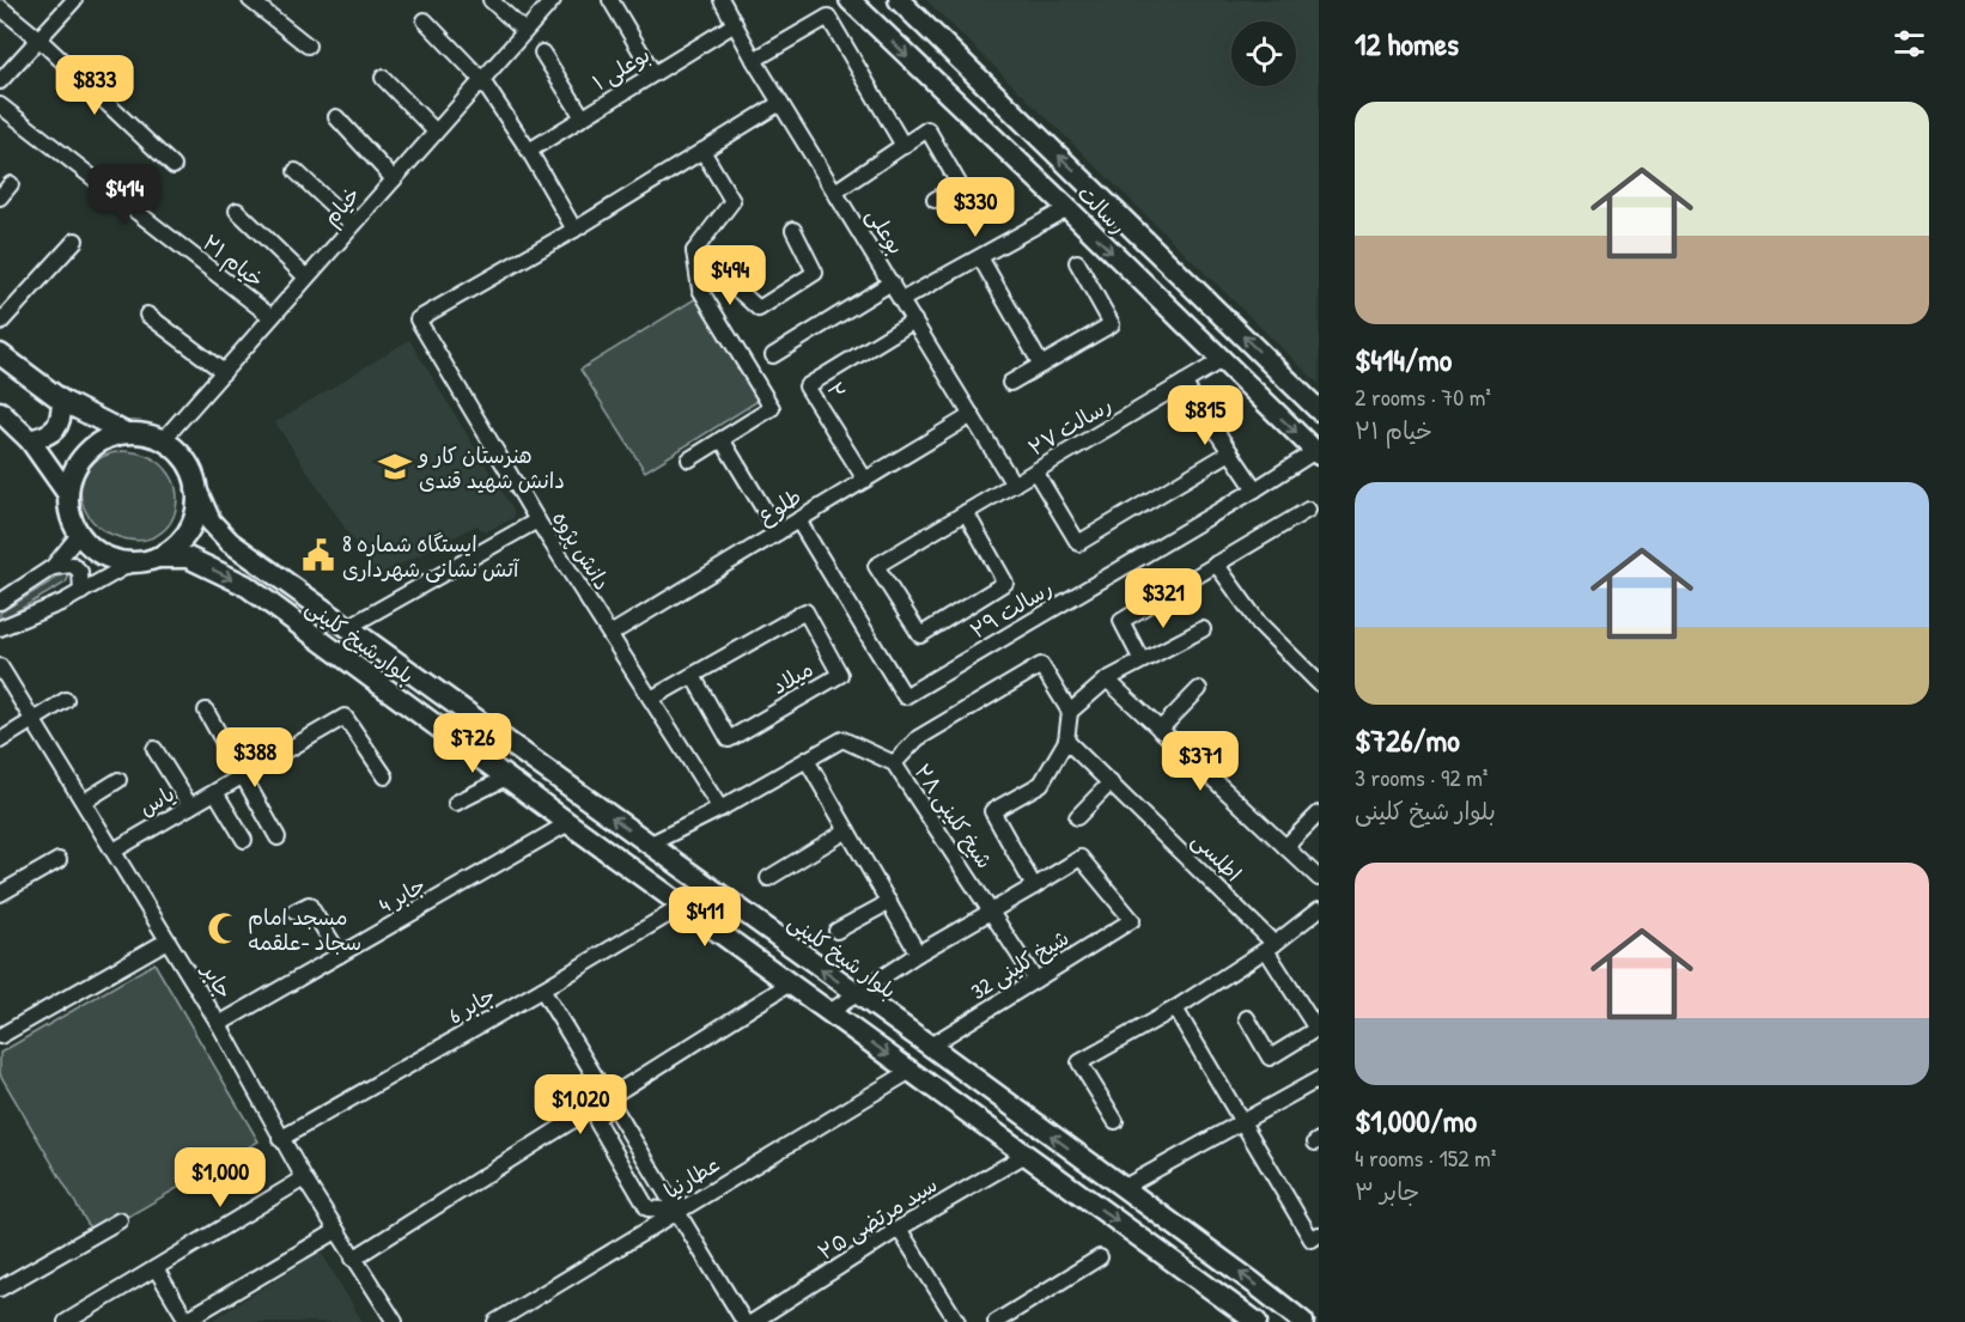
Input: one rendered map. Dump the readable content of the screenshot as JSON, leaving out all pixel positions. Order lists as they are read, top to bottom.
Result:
{
  "streets": {
    "main road": ["رسالت", "بلوار شیخ کلینی"],
    "street": [
      "۱ بوعلی",
      "خیام",
      "بوعلی",
      "خیام ۲۱",
      "۲",
      "رسالت ۲۷",
      "طلوع",
      "دانش پژوه",
      "رسالت ۲۹",
      "میلاد",
      "یاس",
      "شیخ کلینی ۲۸",
      "اطلسی",
      "جابر 4",
      "شیخ کلینی 32",
      "جابر",
      "جابر 6",
      "عطارنیا",
      "۲۵ سید مرتضی"
    ]
  },
  "crossings": [
    ["۱ بوعلی", "بوعلی"],
    ["خیام", "خیام ۲۱"],
    ["خیام", "بلوار شیخ کلینی"],
    ["رسالت", "رسالت ۲۷"],
    ["رسالت", "رسالت ۲۹"],
    ["بوعلی", "۲"],
    ["بوعلی", "رسالت ۲۷"],
    ["بوعلی", "طلوع"],
    ["۲", "طلوع"],
    ["طلوع", "دانش پژوه"],
    ["طلوع", "رسالت ۲۹"],
    ["دانش پژوه", "میلاد"],
    ["دانش پژوه", "شیخ کلینی ۲۸"],
    ["بلوار شیخ کلینی", "شیخ کلینی ۲۸"],
    ["بلوار شیخ کلینی", "جابر 4"],
    ["بلوار شیخ کلینی", "شیخ کلینی 32"],
    ["بلوار شیخ کلینی", "جابر 6"],
    ["بلوار شیخ کلینی", "عطارنیا"],
    ["بلوار شیخ کلینی", "۲۵ سید مرتضی"],
    ["یاس", "جابر"],
    ["شیخ کلینی ۲۸", "شیخ کلینی 32"],
    ["جابر 4", "جابر"],
    ["جابر", "جابر 6"]
  ],
  "places": {
    "school or university": ["هنرستان کار و دانش شهید قندی"],
    "public building": ["ایستگاه شماره 8 آتش نشانی شهرداری"],
    "mosque": ["مسجد امام سجاد -علقمه"]
  },
  "page": {
    "heading": "12 homes",
    "price": [
      "$833",
      "$414",
      "$330",
      "$494",
      "$815",
      "$321",
      "$726",
      "$388",
      "$371",
      "$411",
      "$1,020",
      "$1,000"
    ],
    "list": [
      {
        "name": "$414/mo",
        "note": "2 rooms · 70 m² · خیام ۲۱"
      },
      {
        "name": "$726/mo",
        "note": "3 rooms · 92 m² · بلوار شیخ کلینی"
      },
      {
        "name": "$1,000/mo",
        "note": "4 rooms · 152 m² · جابر ۳"
      }
    ]
  }
}
